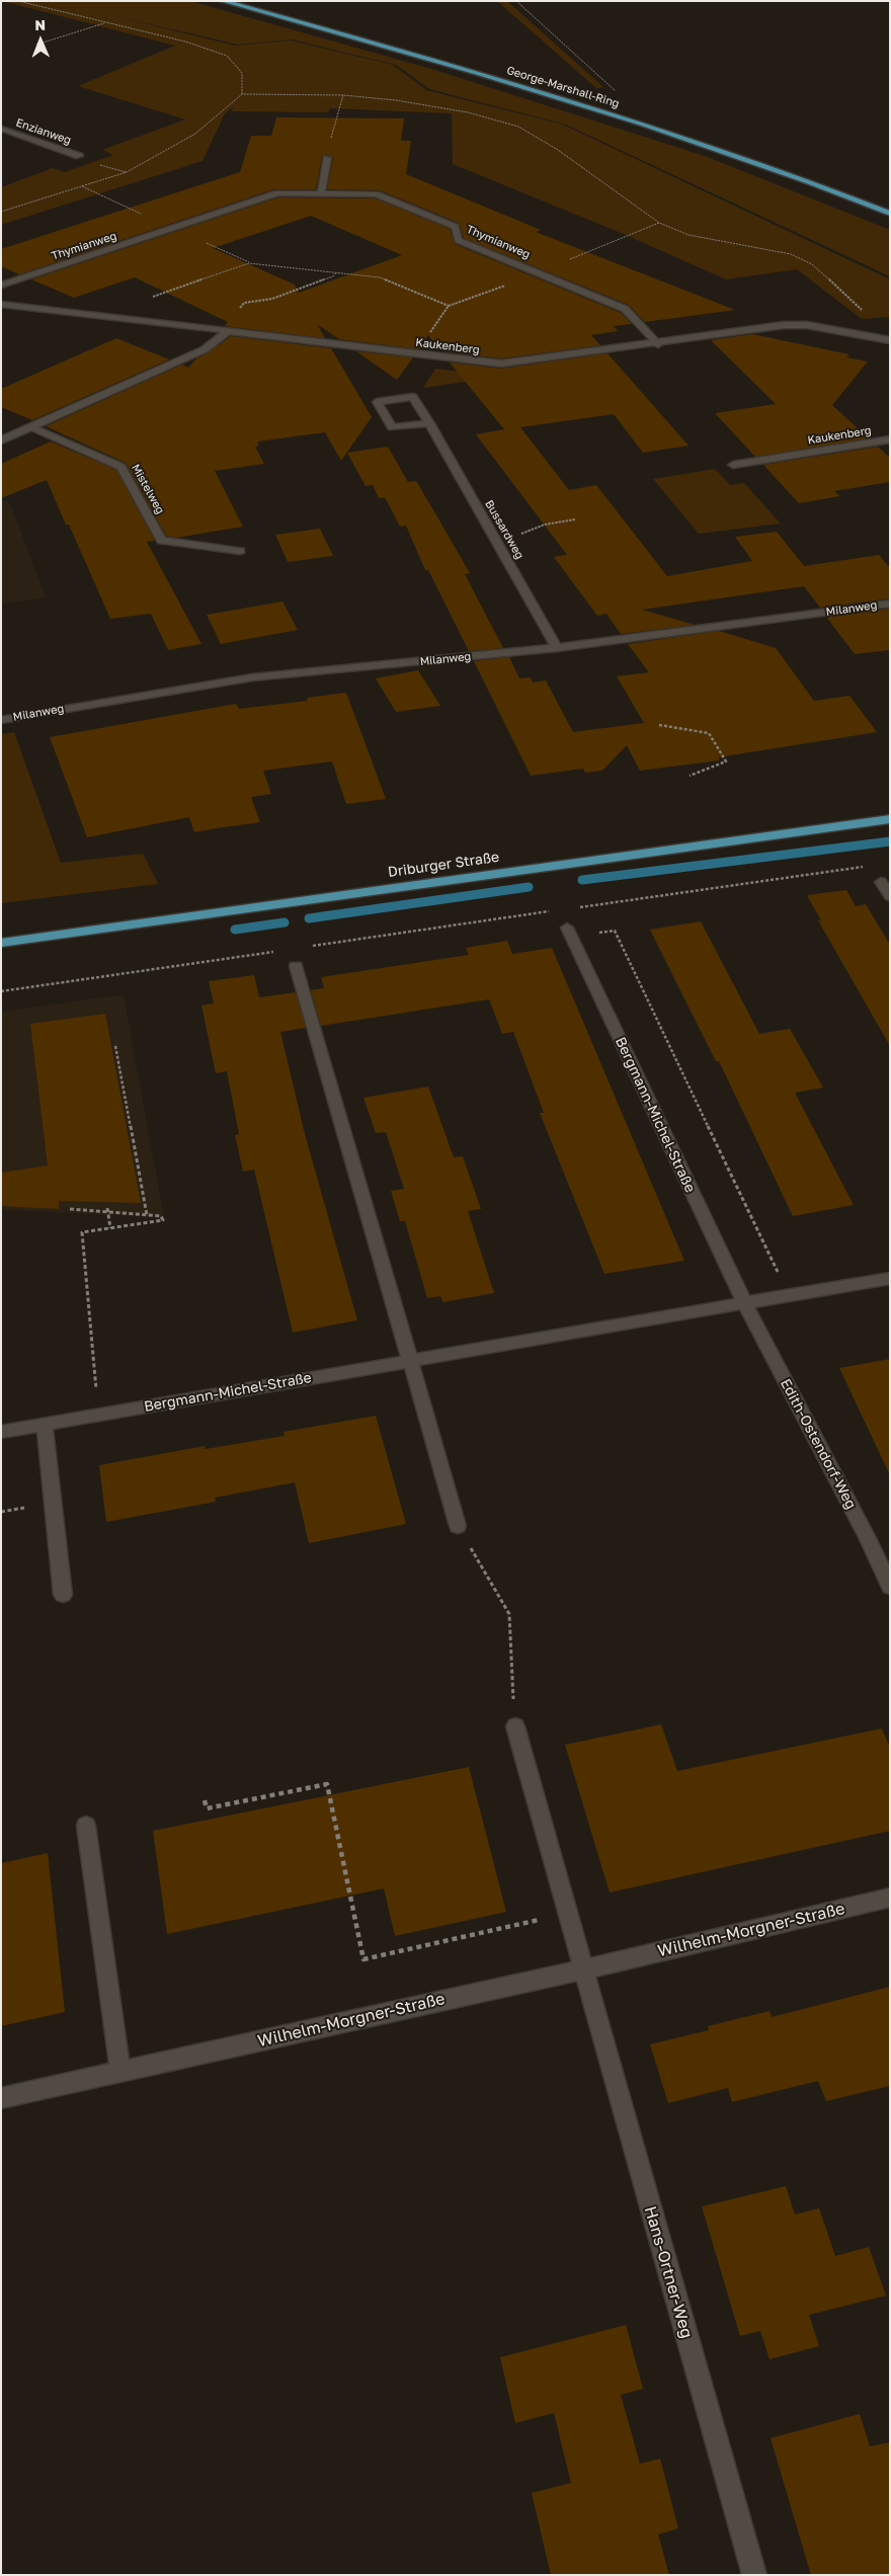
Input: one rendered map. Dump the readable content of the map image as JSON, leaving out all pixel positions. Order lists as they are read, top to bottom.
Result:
{
  "streets": {
    "main road": ["George-Marshall-Ring", "Driburger Straße"],
    "street": [
      "Enzianweg",
      "Thymianweg",
      "Kaukenberg",
      "Mistelweg",
      "Bussardweg",
      "Milanweg",
      "Bergmann-Michel-Straße",
      "Edith-Ostendorf-Weg",
      "Wilhelm-Morgner-Straße",
      "Hans-Ortner-Weg"
    ]
  },
  "crossings": [
    ["Thymianweg", "Kaukenberg"],
    ["Bussardweg", "Milanweg"],
    ["Bergmann-Michel-Straße", "Edith-Ostendorf-Weg"],
    ["Wilhelm-Morgner-Straße", "Hans-Ortner-Weg"]
  ],
  "north": "top"
}
